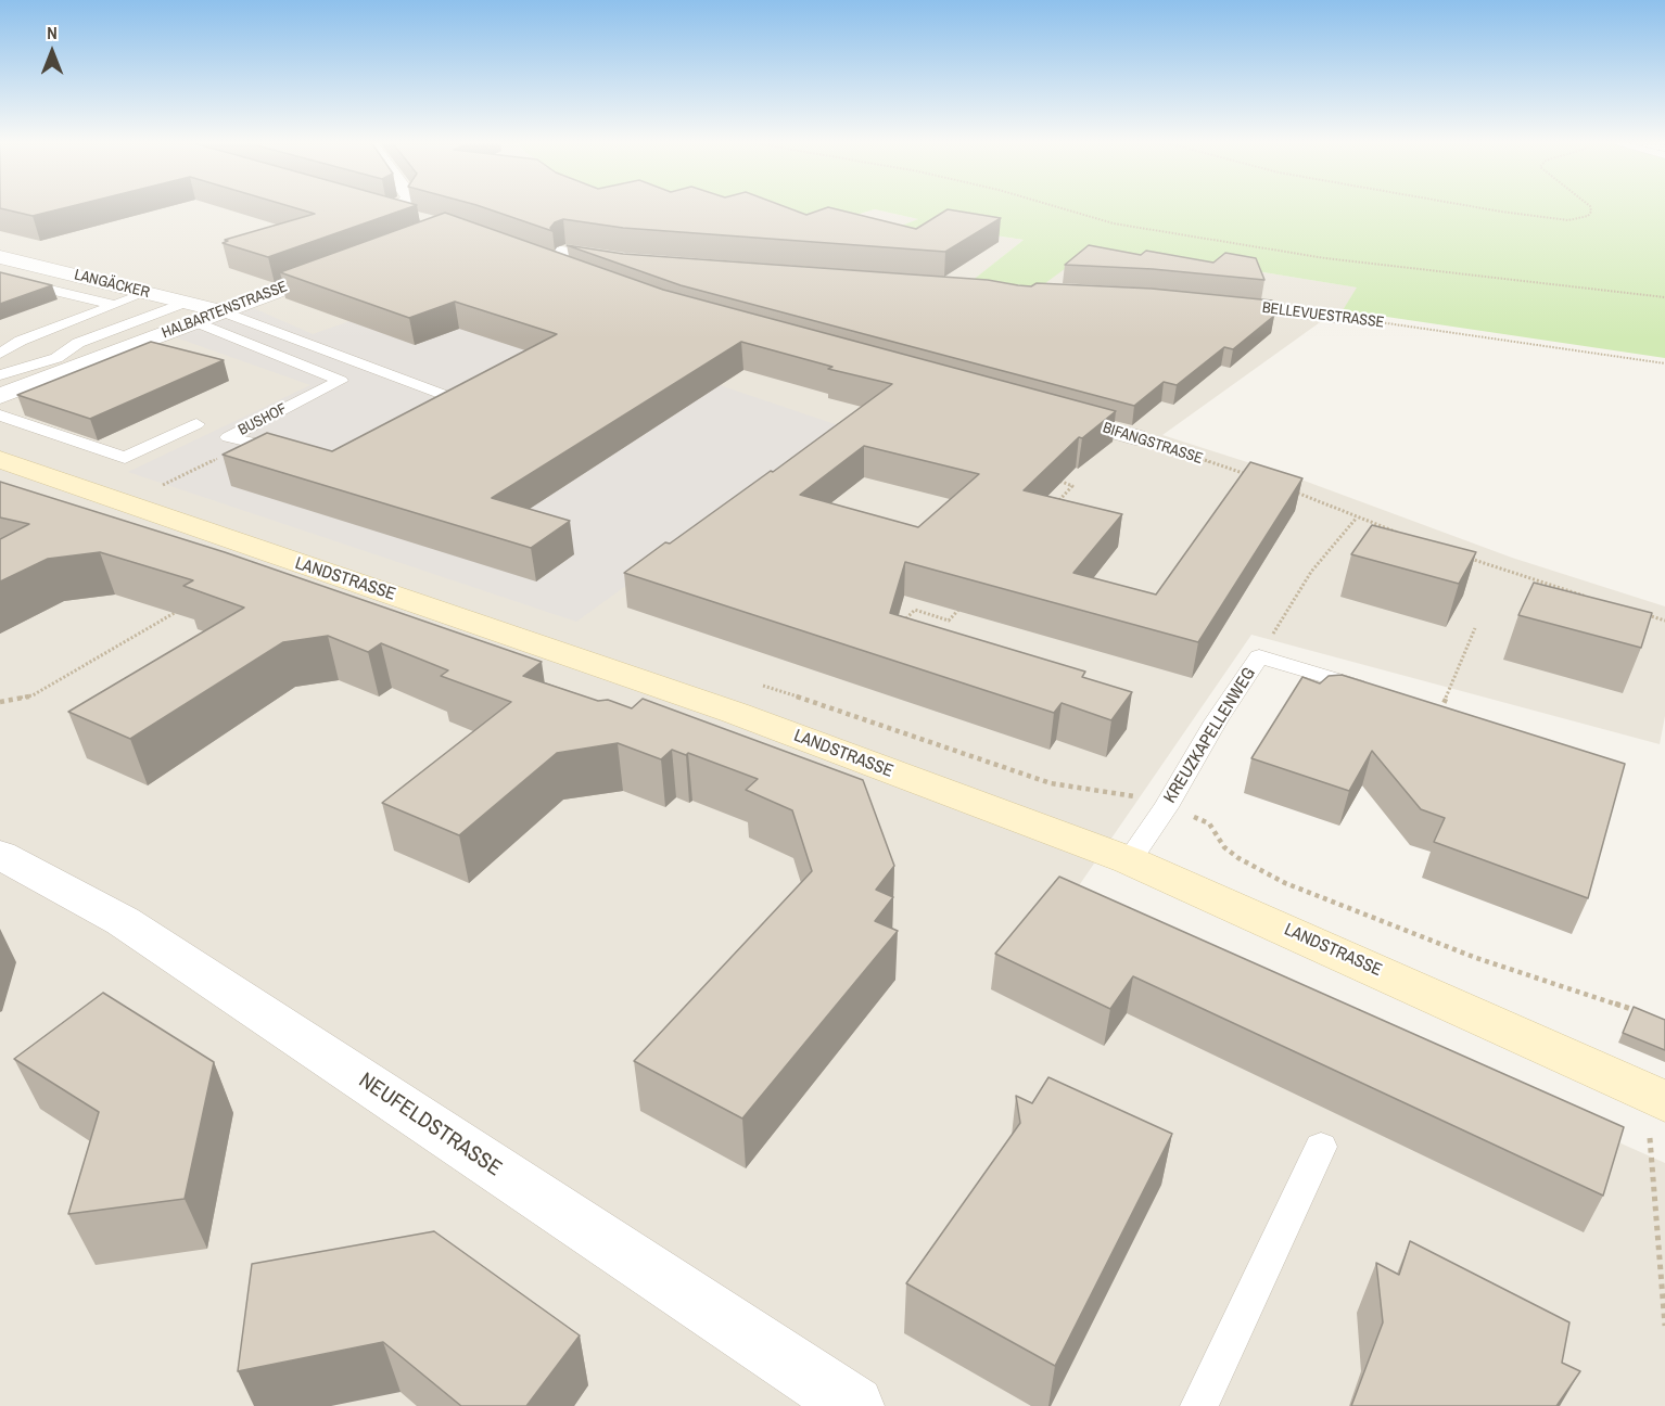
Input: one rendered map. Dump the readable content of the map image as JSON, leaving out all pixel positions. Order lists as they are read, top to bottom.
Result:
{
  "streets": {
    "main road": ["LANDSTRASSE"],
    "street": [
      "LANGÄCKER",
      "HALBARTENSTRASSE",
      "BELLEVUESTRASSE",
      "BIFANGSTRASSE",
      "NEUFELDSTRASSE"
    ],
    "lane": ["BUSHOF", "KREUZKAPELLENWEG"]
  },
  "crossings": [
    ["LANGÄCKER", "HALBARTENSTRASSE"],
    ["LANGÄCKER", "BUSHOF"],
    ["HALBARTENSTRASSE", "BUSHOF"],
    ["LANDSTRASSE", "KREUZKAPELLENWEG"]
  ],
  "north": "top"
}
